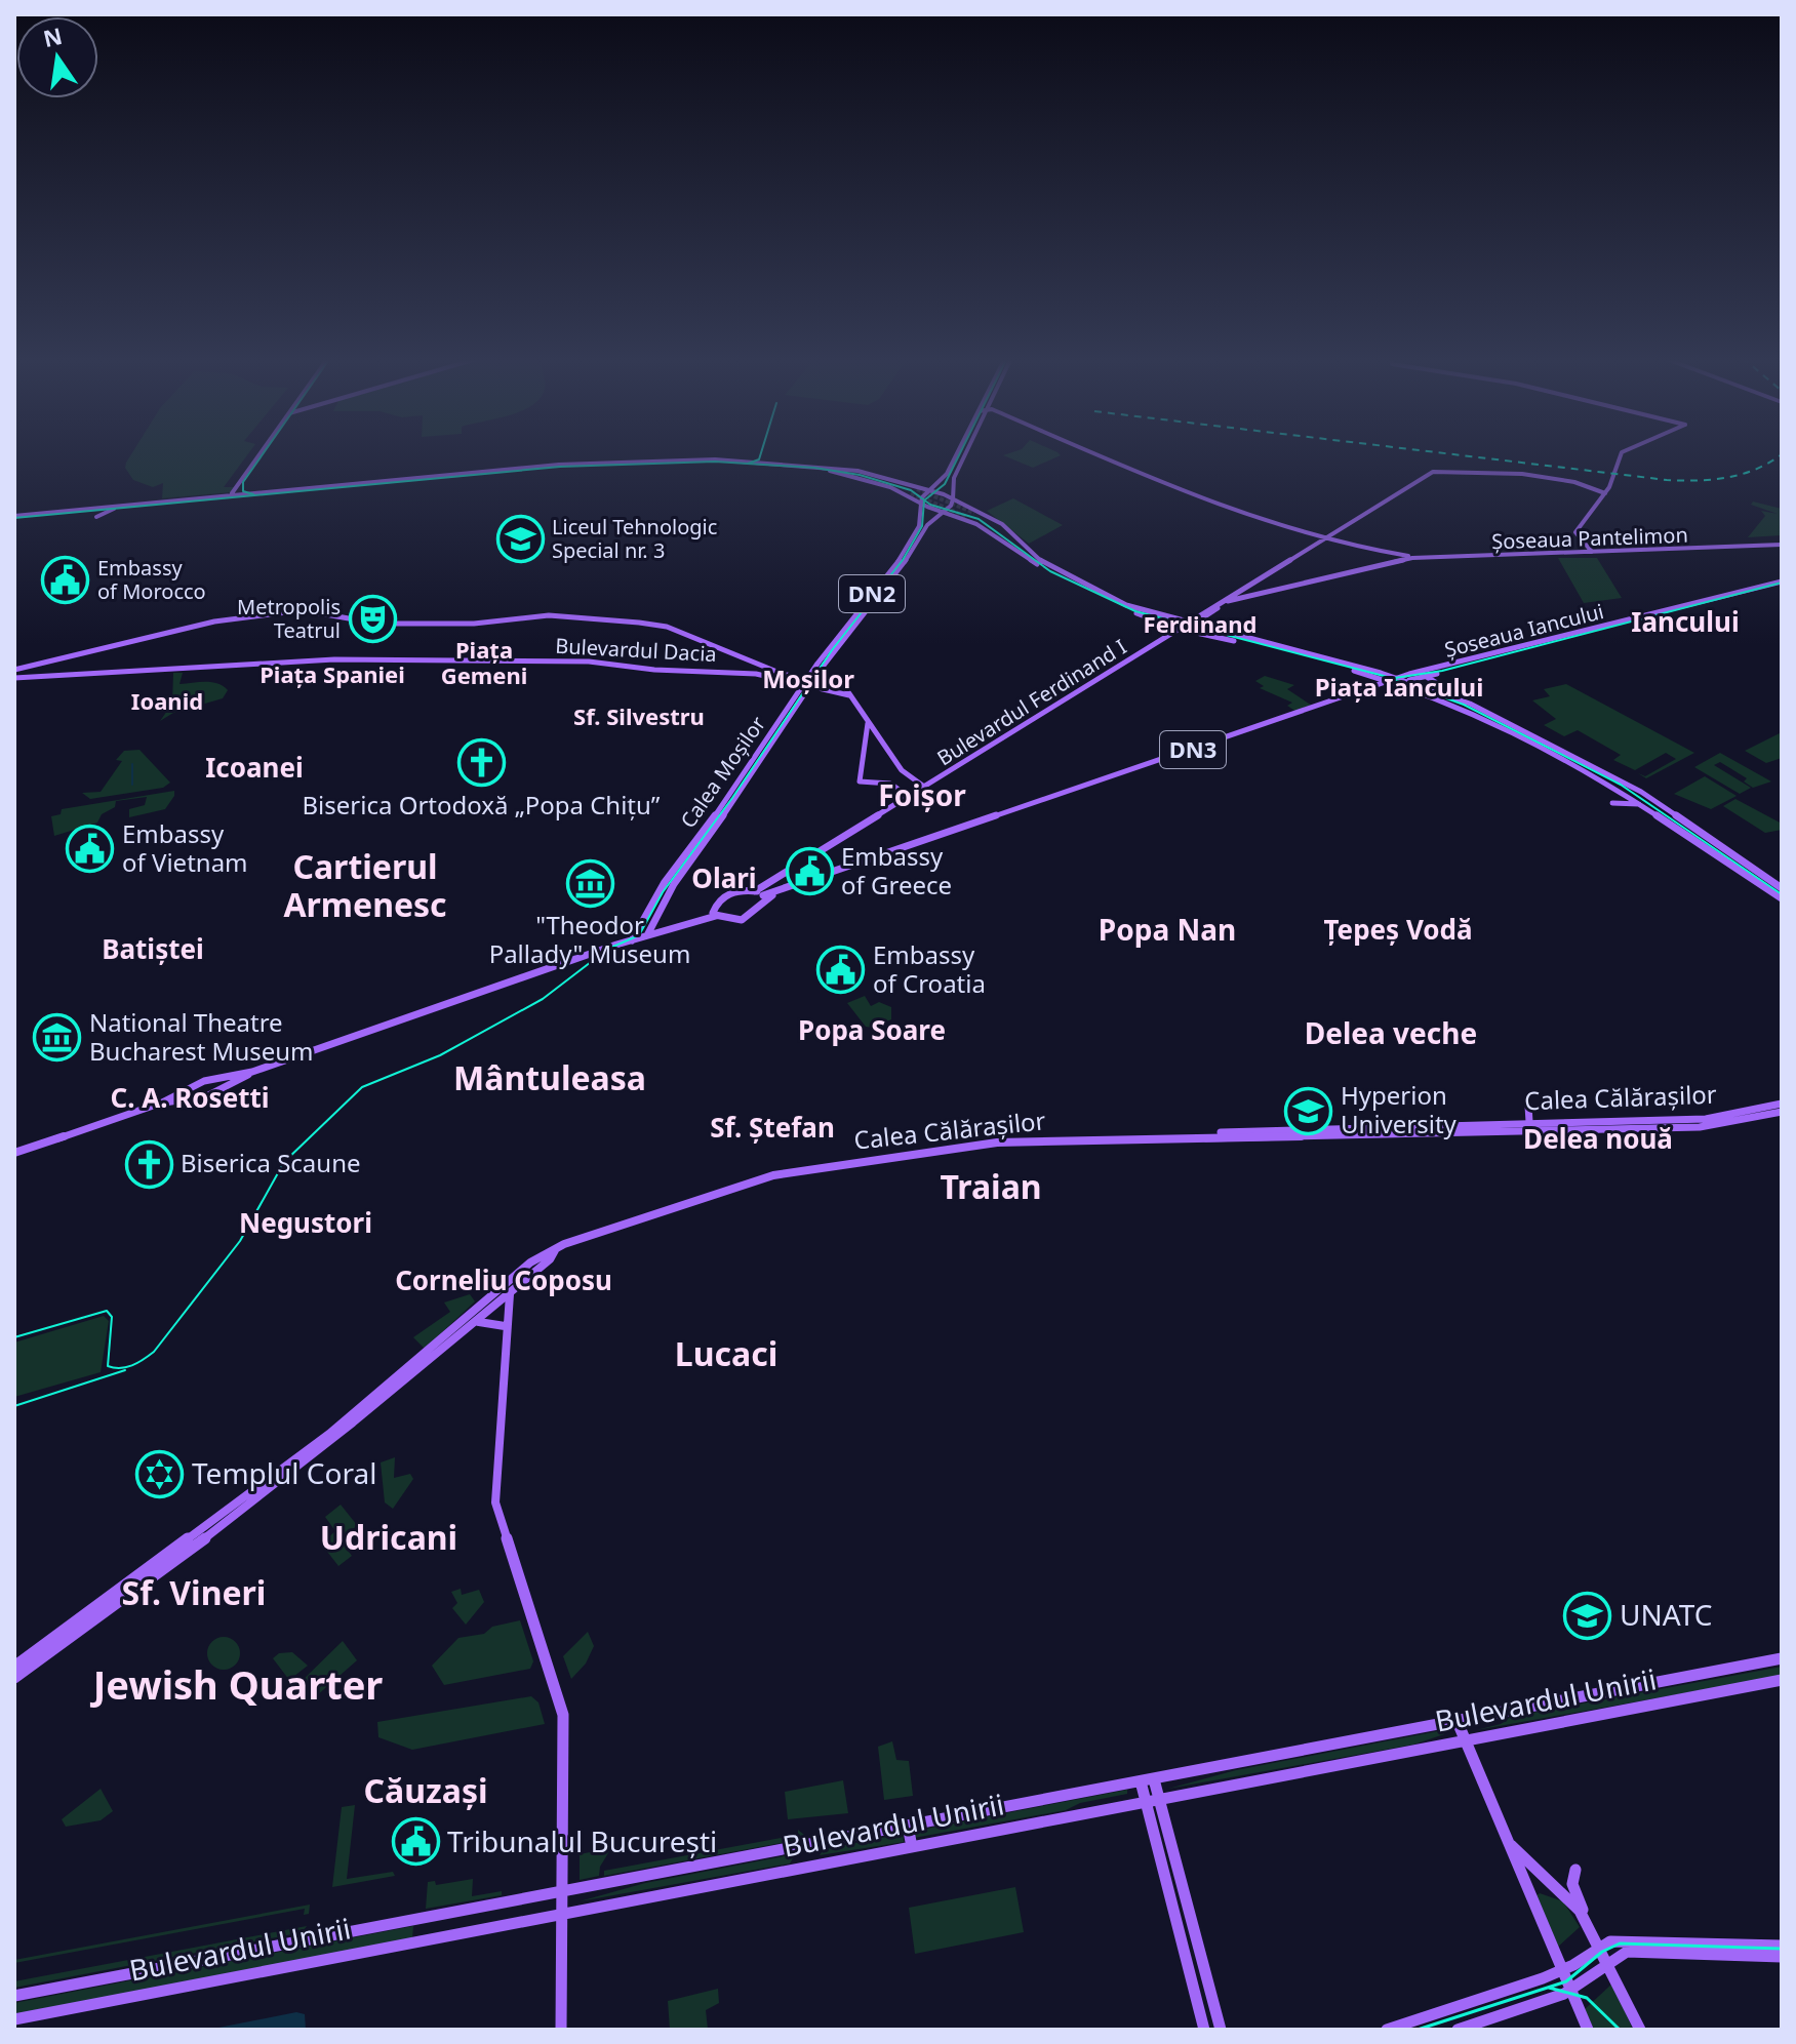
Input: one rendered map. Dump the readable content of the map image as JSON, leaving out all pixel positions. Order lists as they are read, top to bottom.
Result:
{
  "streets": {
    "main road": [
      "Șoseaua Pantelimon",
      "DN2",
      "Șoseaua Iancului",
      "Bulevardul Dacia",
      "Bulevardul Ferdinand I",
      "DN3",
      "Calea Moșilor",
      "Calea Călărașilor",
      "Bulevardul Unirii"
    ]
  },
  "crossings": [
    ["Șoseaua Pantelimon", "Bulevardul Ferdinand I"],
    ["DN2", "Calea Moșilor"],
    ["Șoseaua Iancului", "DN3"],
    ["Bulevardul Dacia", "Calea Moșilor"],
    ["DN3", "Calea Moșilor"]
  ],
  "districts": [
    "Iancului",
    "Ferdinand",
    "Piața Gemeni",
    "Piața Spaniei",
    "Moșilor",
    "Piața Iancului",
    "Ioanid",
    "Sf. Silvestru",
    "Icoanei",
    "Foișor",
    "Cartierul Armenesc",
    "Olari",
    "Popa Nan",
    "Țepeș Vodă",
    "Batiștei",
    "Popa Soare",
    "Delea veche",
    "Mântuleasa",
    "C. A. Rosetti",
    "Sf. Ștefan",
    "Delea nouă",
    "Traian",
    "Negustori",
    "Corneliu Coposu",
    "Lucaci",
    "Udricani",
    "Sf. Vineri",
    "Jewish Quarter",
    "Căuzași"
  ],
  "places": {
    "school or university": ["Liceul Tehnologic Special nr. 3", "Hyperion University", "UNATC"],
    "public building": [
      "Embassy of Morocco",
      "Embassy of Vietnam",
      "Embassy of Greece",
      "Embassy of Croatia",
      "Tribunalul București"
    ],
    "theatre": ["Metropolis Teatrul"],
    "church": ["Biserica Ortodoxă „Popa Chițu”", "Biserica Scaune"],
    "museum": ["\"Theodor Pallady\" Museum", "National Theatre Bucharest Museum"],
    "synagogue": ["Templul Coral"]
  },
  "north": "top"
}
